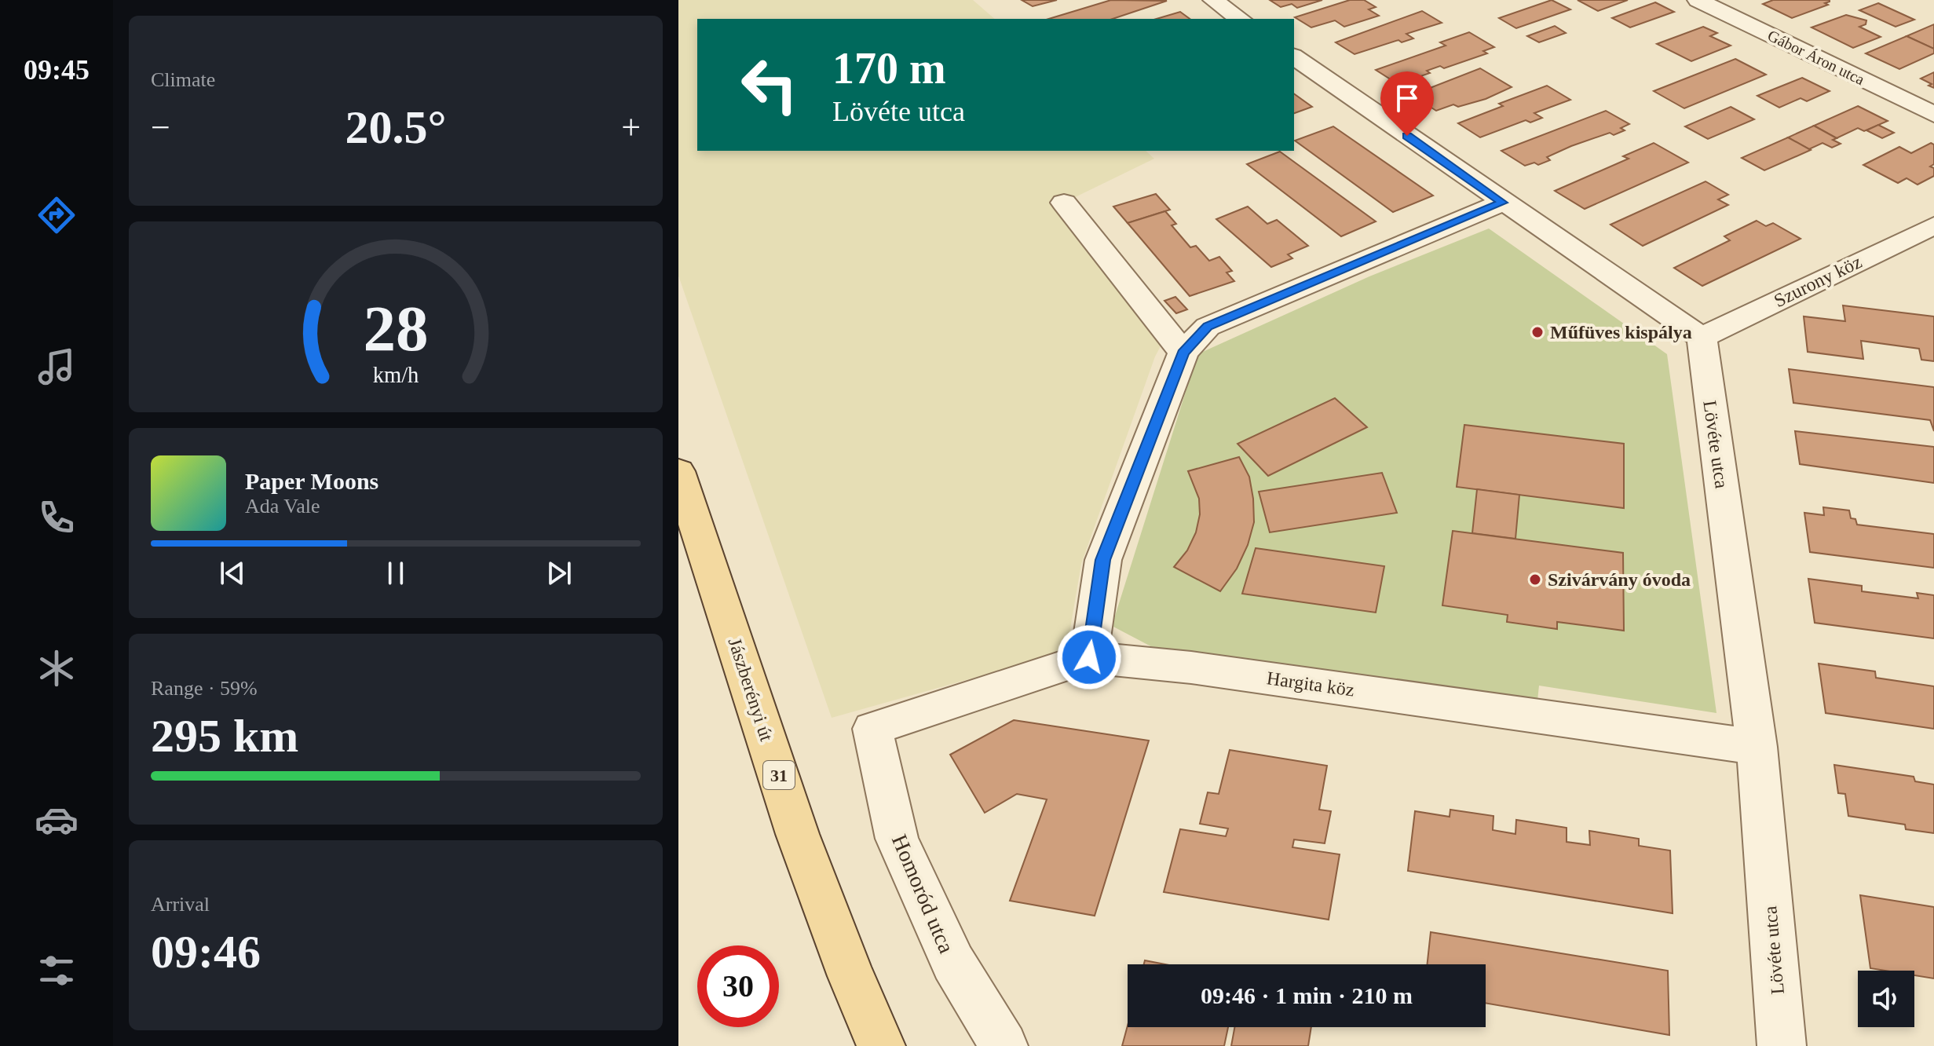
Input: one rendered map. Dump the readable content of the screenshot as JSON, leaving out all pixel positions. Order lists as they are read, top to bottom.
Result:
{
  "streets": {
    "main road": ["Jászberényi út", "31"],
    "street": [
      "Gábor Áron utca",
      "Szurony köz",
      "Lövéte utca",
      "Hargita köz",
      "Homoród utca"
    ]
  },
  "crossings": [
    ["Szurony köz", "Lövéte utca"],
    ["Lövéte utca", "Hargita köz"],
    ["Hargita köz", "Homoród utca"]
  ],
  "places": ["Műfüves kispálya", "Szivárvány óvoda"],
  "page": {
    "tabs": "09:45",
    "tile": [
      "Climate",
      ["Range · 59%", "295 km"],
      ["Arrival", "09:46"]
    ],
    "turn": ["170 m", "Lövéte utca"],
    "heat": ["−", "20.5°", "+"],
    "song": ["Paper Moons", "Ada Vale"],
    "limit": "30",
    "trip": "09:46 · 1 min · 210 m",
    "gauge": ["28", "km/h"]
  }
}
